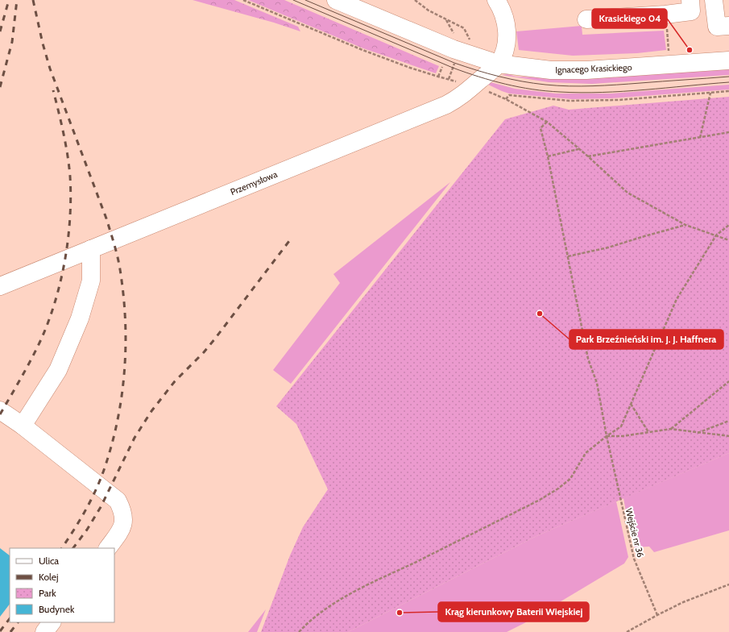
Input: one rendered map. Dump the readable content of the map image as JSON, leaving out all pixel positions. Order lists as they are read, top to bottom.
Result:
{
  "streets": {
    "street": ["Ignacego Krasickiego", "Przemysłowa"],
    "path": ["Wejście nr 36"]
  },
  "crossings": [
    ["Ignacego Krasickiego", "Przemysłowa"]
  ],
  "places": ["Krasickiego 04", "Park Brzeźnieński im. J. J. Haffnera", "Krąg kierunkowy Baterii Wiejskiej"],
  "legend": [
    "Ulica",
    "Kolej",
    "Park",
    "Budynek"
  ]
}
